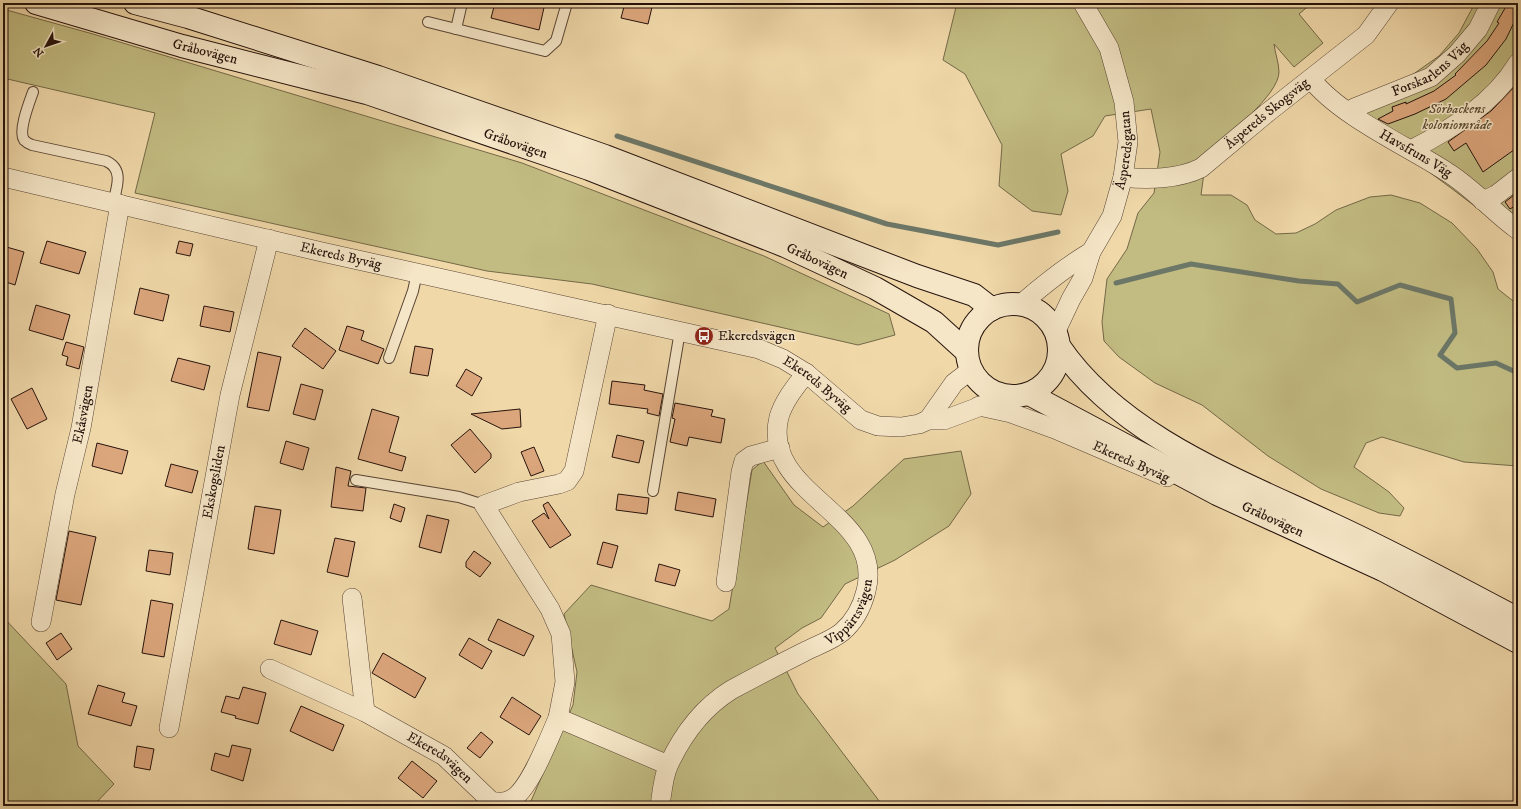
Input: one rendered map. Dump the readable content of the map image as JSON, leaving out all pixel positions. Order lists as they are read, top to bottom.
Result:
{
  "streets": {
    "main road": ["Gråbovägen"],
    "street": [
      "Forskarlens Väg",
      "Äspereds Skogsväg",
      "Äsperedsgatan",
      "Havsfruns Väg",
      "Ekereds Byväg",
      "Ekåsvägen",
      "Ekskogsliden",
      "Vippärtsvägen",
      "Ekeredsvägen"
    ]
  },
  "crossings": [
    ["Gråbovägen", "Äsperedsgatan"],
    ["Gråbovägen", "Ekereds Byväg"],
    ["Forskarlens Väg", "Havsfruns Väg"],
    ["Äspereds Skogsväg", "Äsperedsgatan"],
    ["Äspereds Skogsväg", "Havsfruns Väg"],
    ["Äsperedsgatan", "Ekereds Byväg"],
    ["Ekereds Byväg", "Ekåsvägen"],
    ["Ekereds Byväg", "Ekskogsliden"],
    ["Ekereds Byväg", "Vippärtsvägen"]
  ],
  "parks": ["Sörbackens koloniområde"],
  "places": {
    "bus stop": ["Ekeredsvägen"]
  },
  "north": "bottom left"
}
